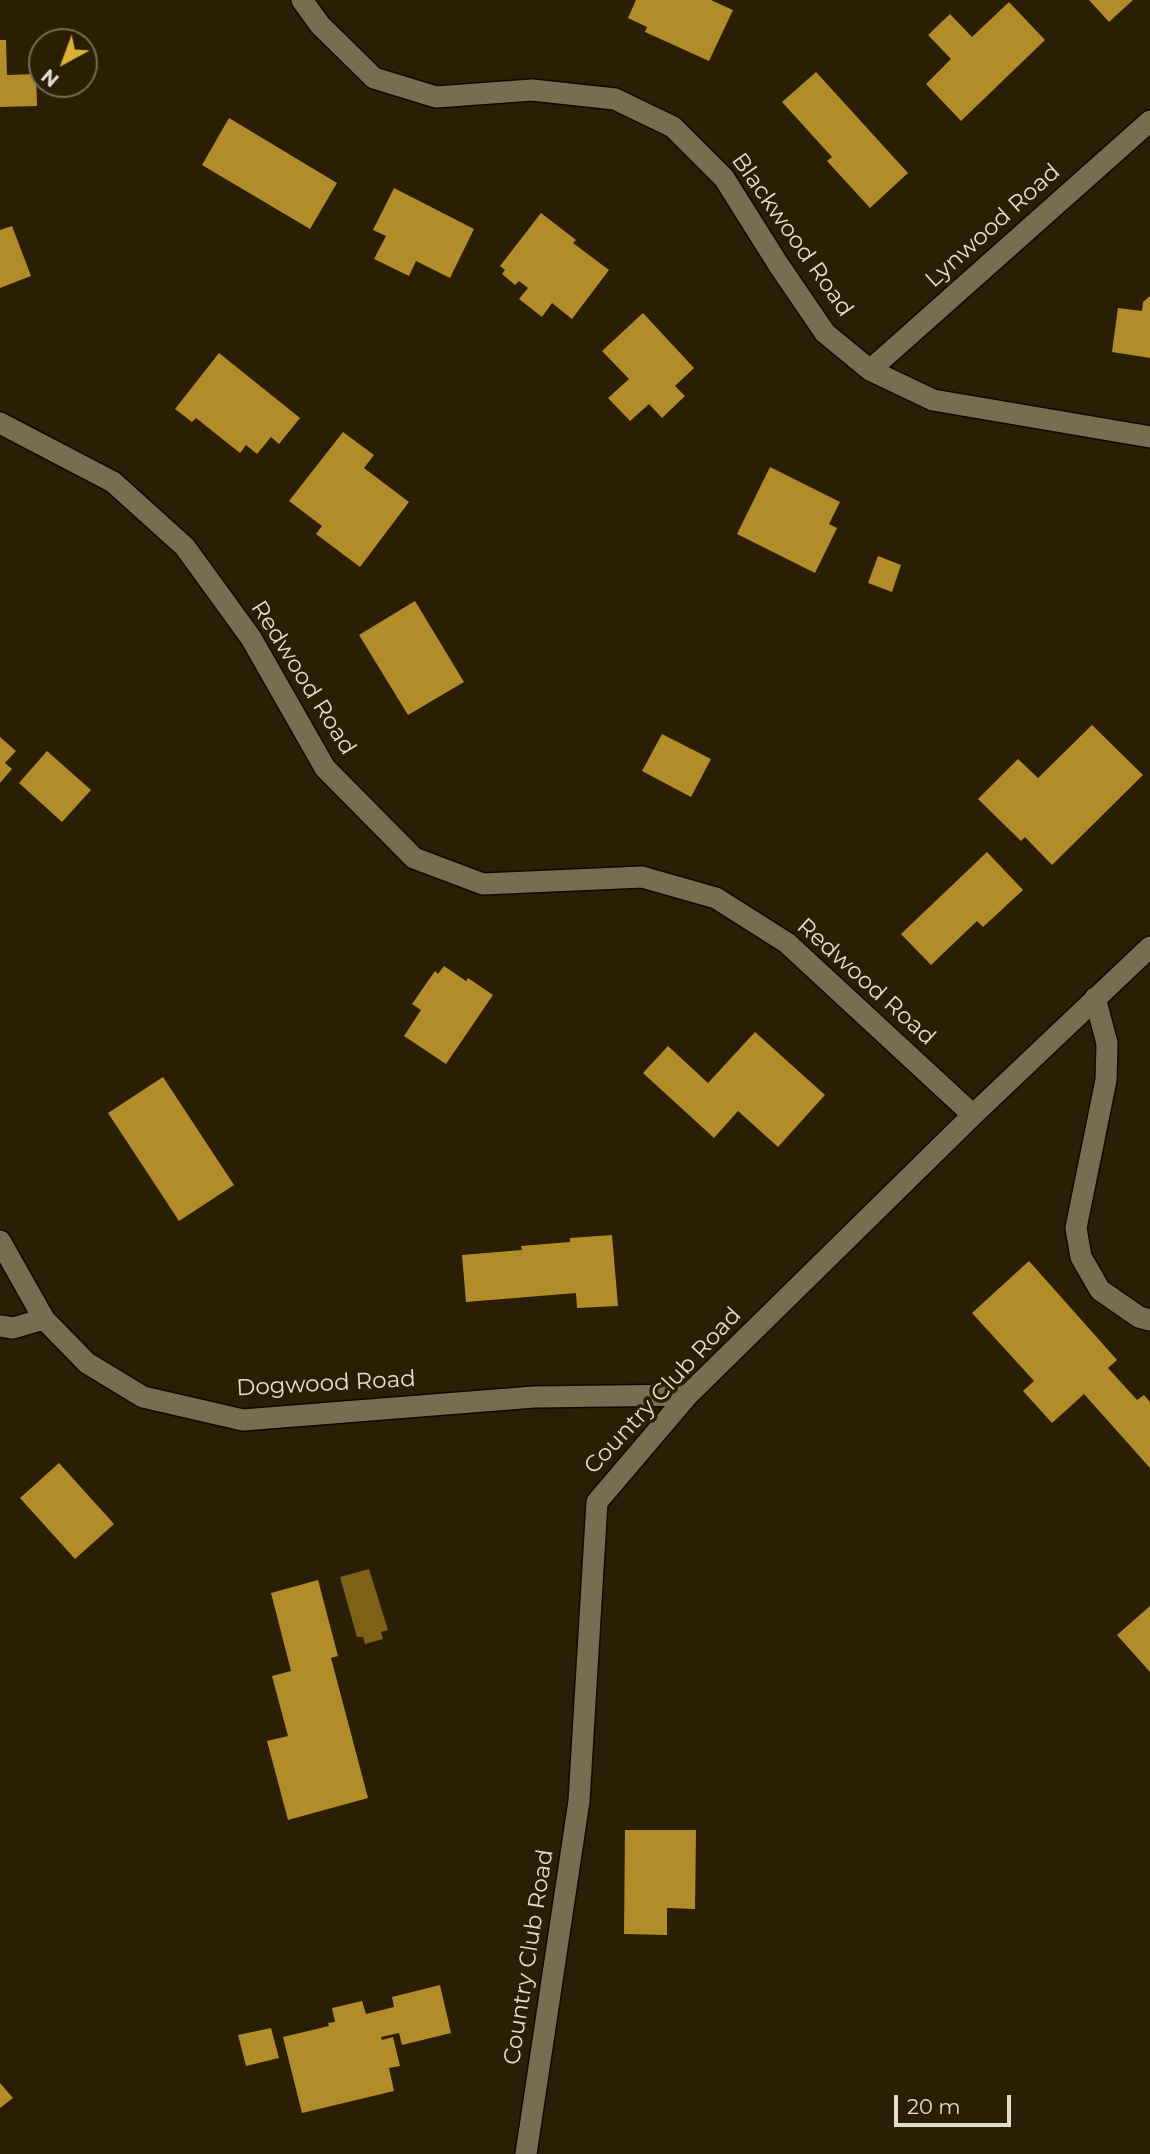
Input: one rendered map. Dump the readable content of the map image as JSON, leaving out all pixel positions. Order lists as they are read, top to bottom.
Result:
{
  "streets": {
    "street": [
      "Lynwood Road",
      "Blackwood Road",
      "Redwood Road",
      "Dogwood Road",
      "Country Club Road"
    ]
  },
  "crossings": [
    ["Lynwood Road", "Blackwood Road"],
    ["Redwood Road", "Country Club Road"],
    ["Dogwood Road", "Country Club Road"]
  ],
  "scale_bar": "20 m",
  "north": "bottom left"
}
